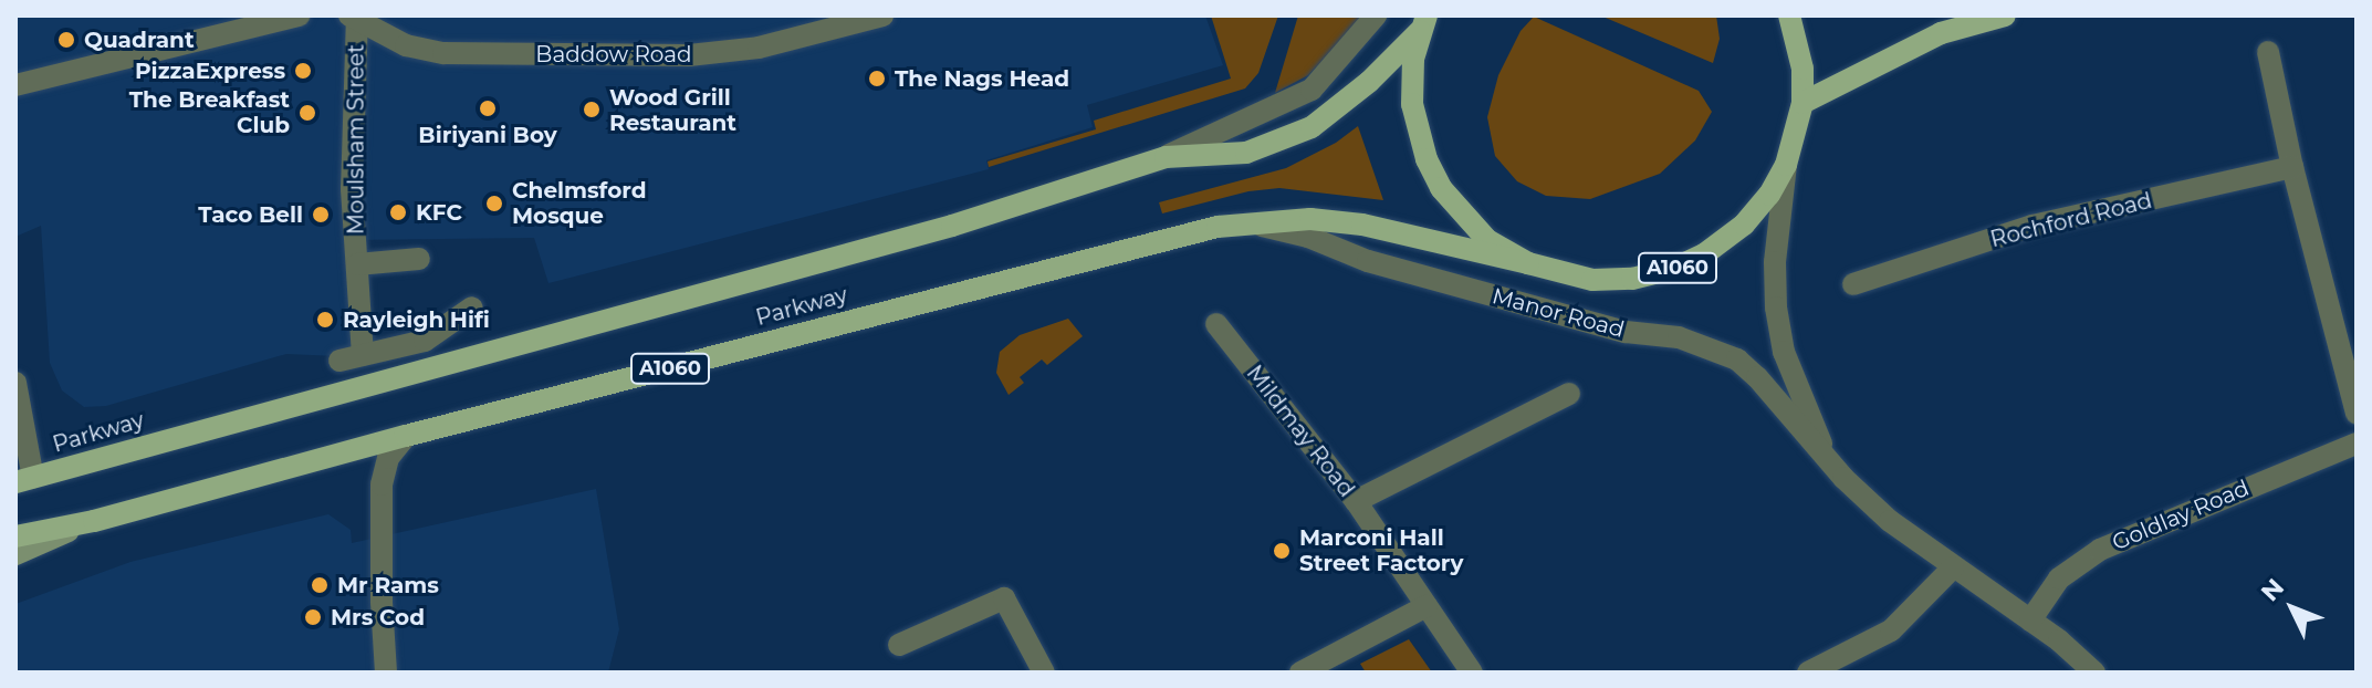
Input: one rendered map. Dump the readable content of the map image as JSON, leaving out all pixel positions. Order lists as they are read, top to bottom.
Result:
{
  "streets": {
    "main road": ["A1060", "Parkway"],
    "street": [
      "Baddow Road",
      "Moulsham Street",
      "Rochford Road",
      "Manor Road",
      "Mildmay Road",
      "Goldlay Road"
    ]
  },
  "crossings": [
    ["Baddow Road", "Moulsham Street"],
    ["A1060", "Parkway"],
    ["A1060", "Manor Road"],
    ["Parkway", "Manor Road"],
    ["Manor Road", "Goldlay Road"]
  ],
  "places": [
    "Quadrant",
    "PizzaExpress",
    "The Nags Head",
    "Biriyani Boy",
    "Wood Grill Restaurant",
    "The Breakfast Club",
    "Chelmsford Mosque",
    "KFC",
    "Taco Bell",
    "Rayleigh Hifi",
    "Marconi Hall Street Factory",
    "Mr Rams",
    "Mrs Cod"
  ],
  "north": "top left"
}
